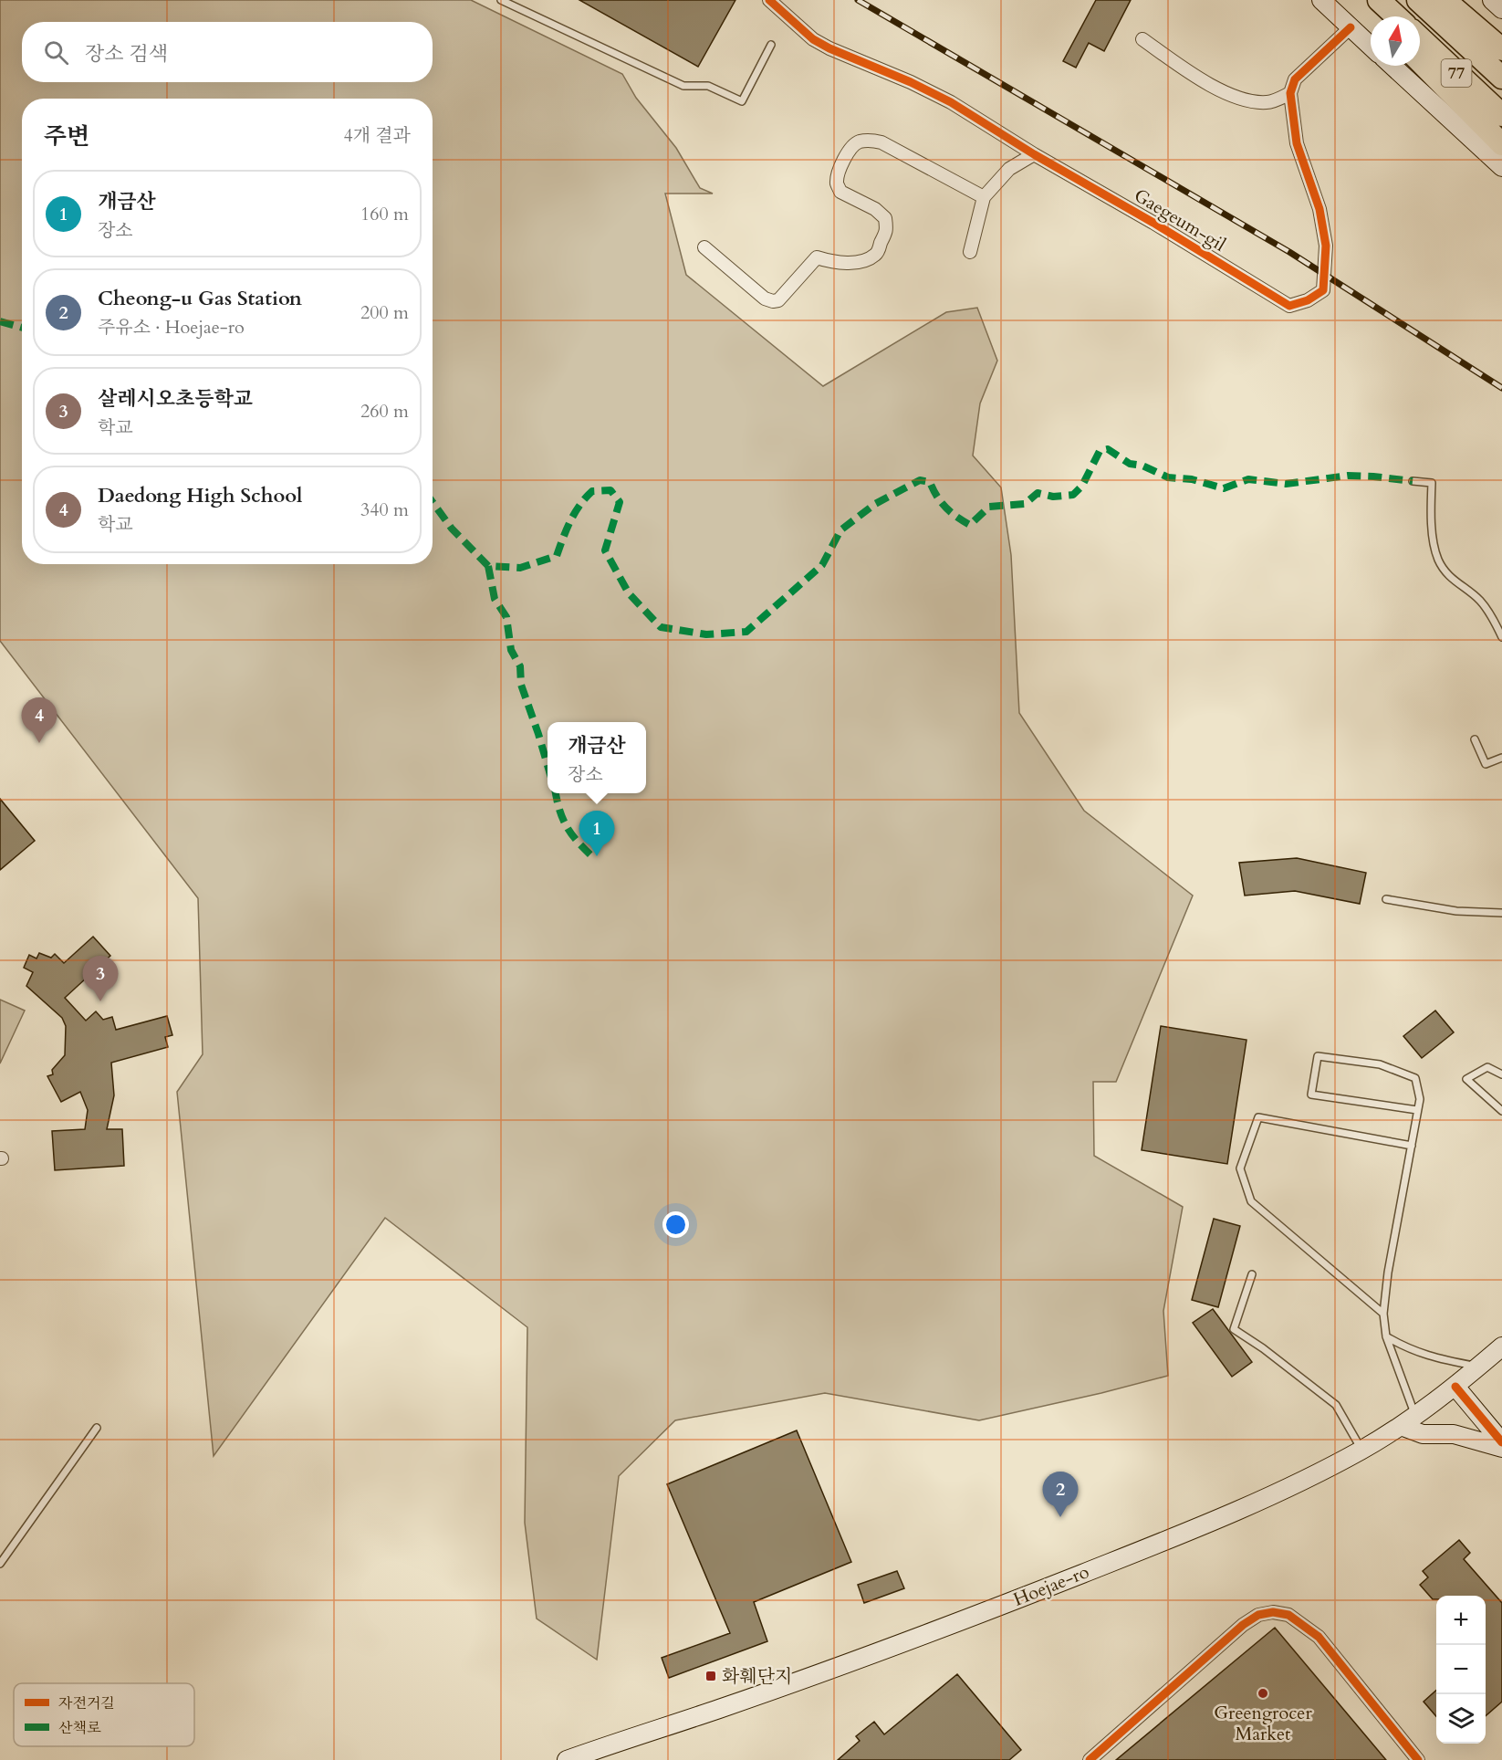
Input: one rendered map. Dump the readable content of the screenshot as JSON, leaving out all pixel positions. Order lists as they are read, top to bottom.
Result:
{
  "streets": {
    "highway": ["77"],
    "main road": ["Hoejae-ro"],
    "street": ["Gaegeum-gil"]
  },
  "places": {
    "transit": ["화훼단지"],
    "other": ["Greengrocer Market"]
  },
  "legend": ["자전거길", "산책로"],
  "north": "top",
  "page": {
    "search": "장소 검색",
    "heading": ["주변", "4개 결과"],
    "list": [
      {
        "mark": "1",
        "name": "개금산",
        "note": "장소",
        "value": "160 m"
      },
      {
        "mark": "2",
        "name": "Cheong-u Gas Station",
        "note": "주유소 · Hoejae-ro",
        "value": "200 m"
      },
      {
        "mark": "3",
        "name": "살레시오초등학교",
        "note": "학교",
        "value": "260 m"
      },
      {
        "mark": "4",
        "name": "Daedong High School",
        "note": "학교",
        "value": "340 m"
      }
    ],
    "pins": [
      "4",
      "1",
      "3",
      "2"
    ],
    "popup": ["개금산", "장소"],
    "map_buttons": ["+", "−"]
  }
}
